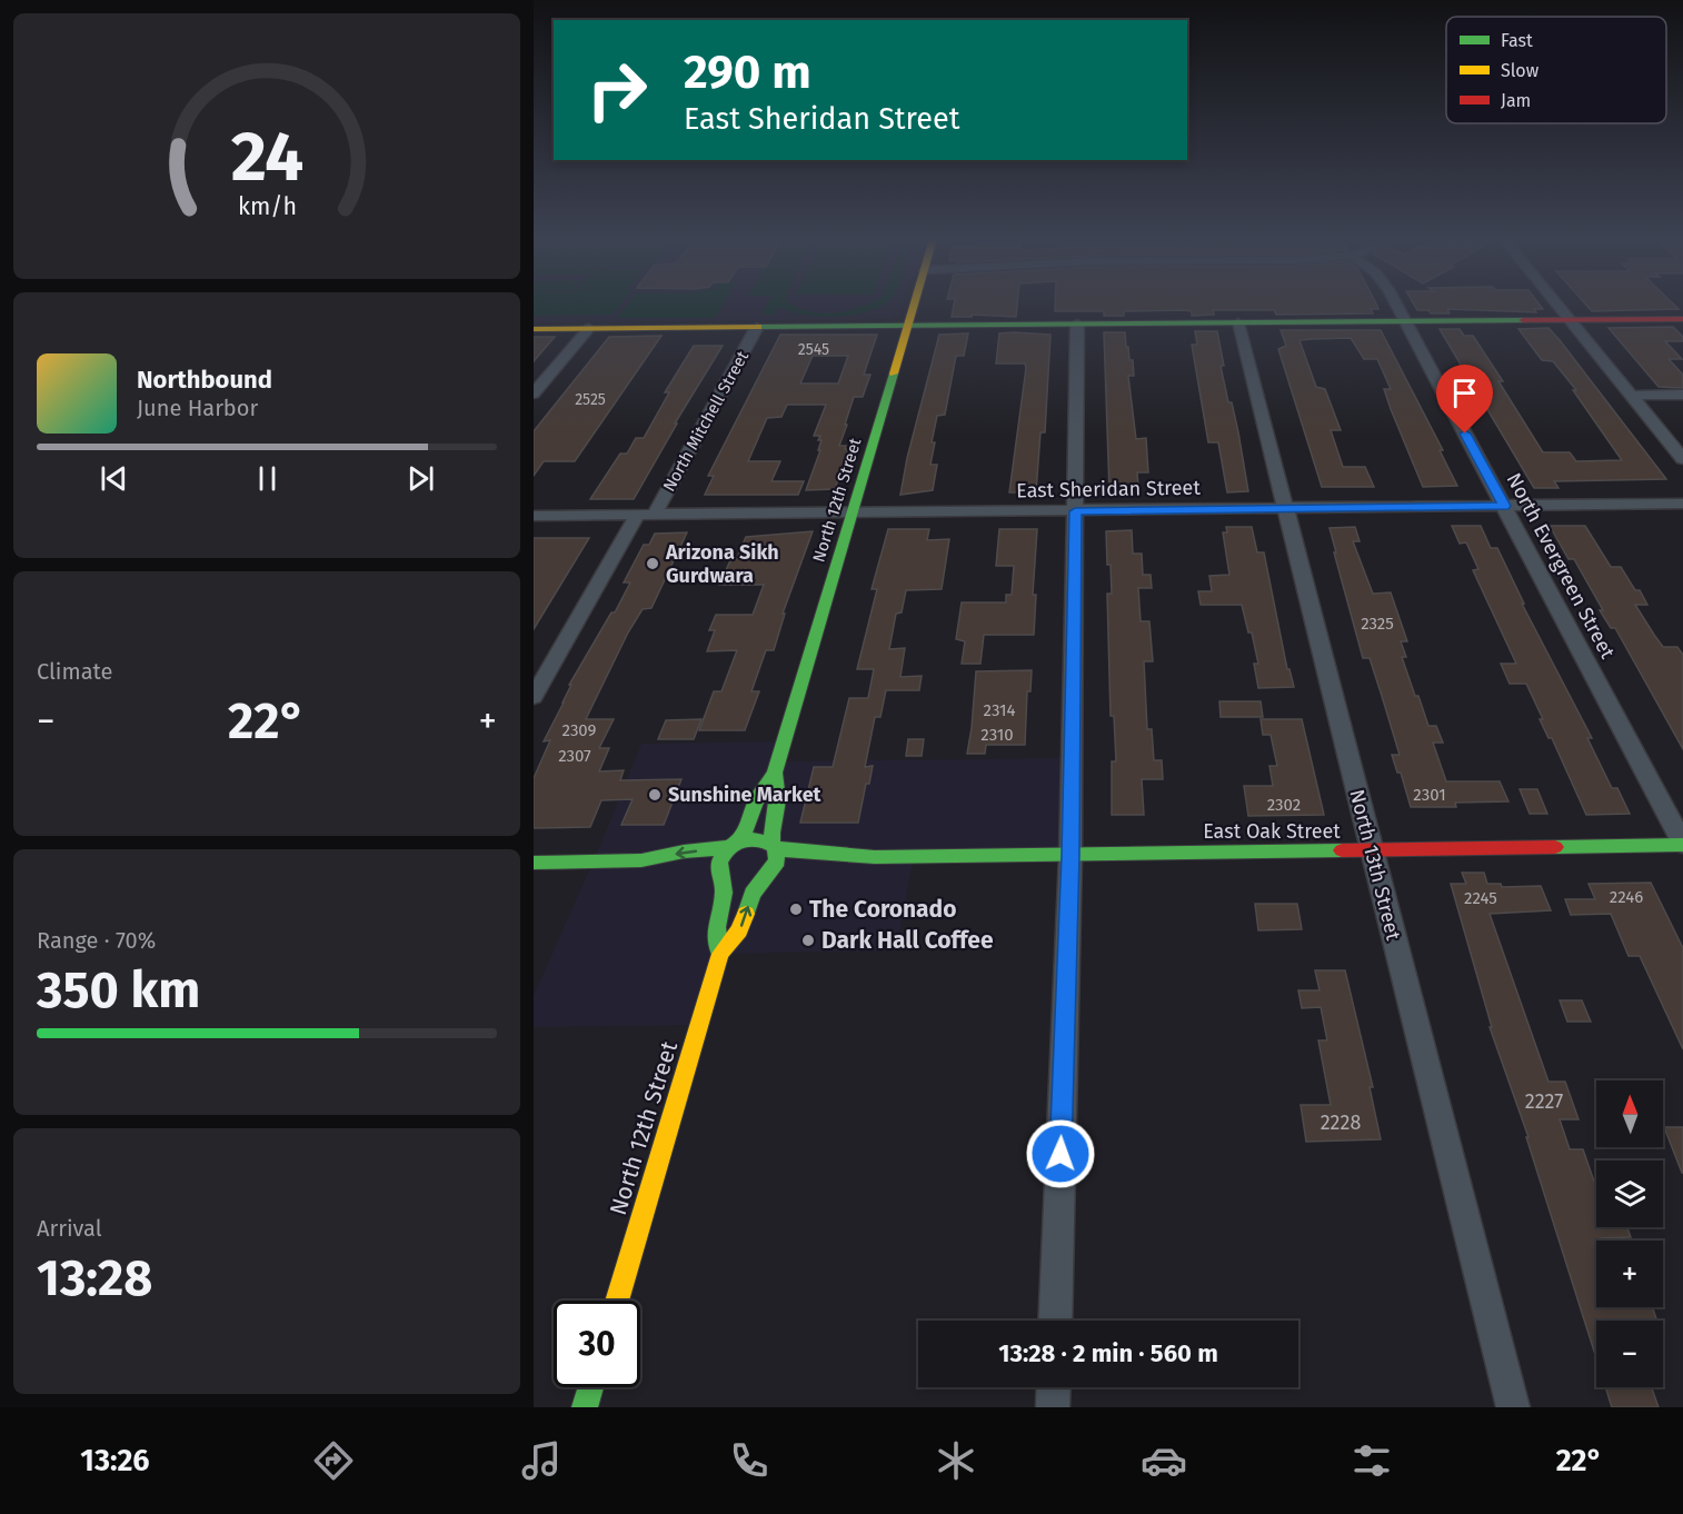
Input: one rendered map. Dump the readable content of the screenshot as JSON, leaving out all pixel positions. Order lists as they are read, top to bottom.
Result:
{
  "streets": {
    "street": [
      "North Mitchell Street",
      "East Sheridan Street",
      "North 12th Street",
      "North Evergreen Street",
      "East Oak Street",
      "North 13th Street"
    ]
  },
  "crossings": [
    ["North Mitchell Street", "East Sheridan Street"],
    ["East Sheridan Street", "North 12th Street"],
    ["East Sheridan Street", "North Evergreen Street"],
    ["East Sheridan Street", "North 13th Street"],
    ["North 12th Street", "East Oak Street"],
    ["North Evergreen Street", "East Oak Street"],
    ["East Oak Street", "North 13th Street"]
  ],
  "places": [
    "Arizona Sikh Gurdwara",
    "Sunshine Market",
    "The Coronado",
    "Dark Hall Coffee"
  ],
  "house_numbers": [
    "2545",
    "2525",
    "2325",
    "2314",
    "2309",
    "2310",
    "2307",
    "2301",
    "2302",
    "2246",
    "2245",
    "2227",
    "2228"
  ],
  "legend": ["Fast", "Slow", "Jam"],
  "north": "top",
  "page": {
    "turn": ["290 m", "East Sheridan Street"],
    "song": ["Northbound", "June Harbor"],
    "tile": [
      "Climate",
      ["Range · 70%", "350 km"],
      ["Arrival", "13:28"]
    ],
    "heat": ["−", "22°", "+"],
    "map_buttons": ["+", "−"],
    "limit": "30",
    "trip": "13:28 · 2 min · 560 m",
    "tabs": ["13:26", "22°"],
    "gauge": ["24", "km/h"]
  }
}
